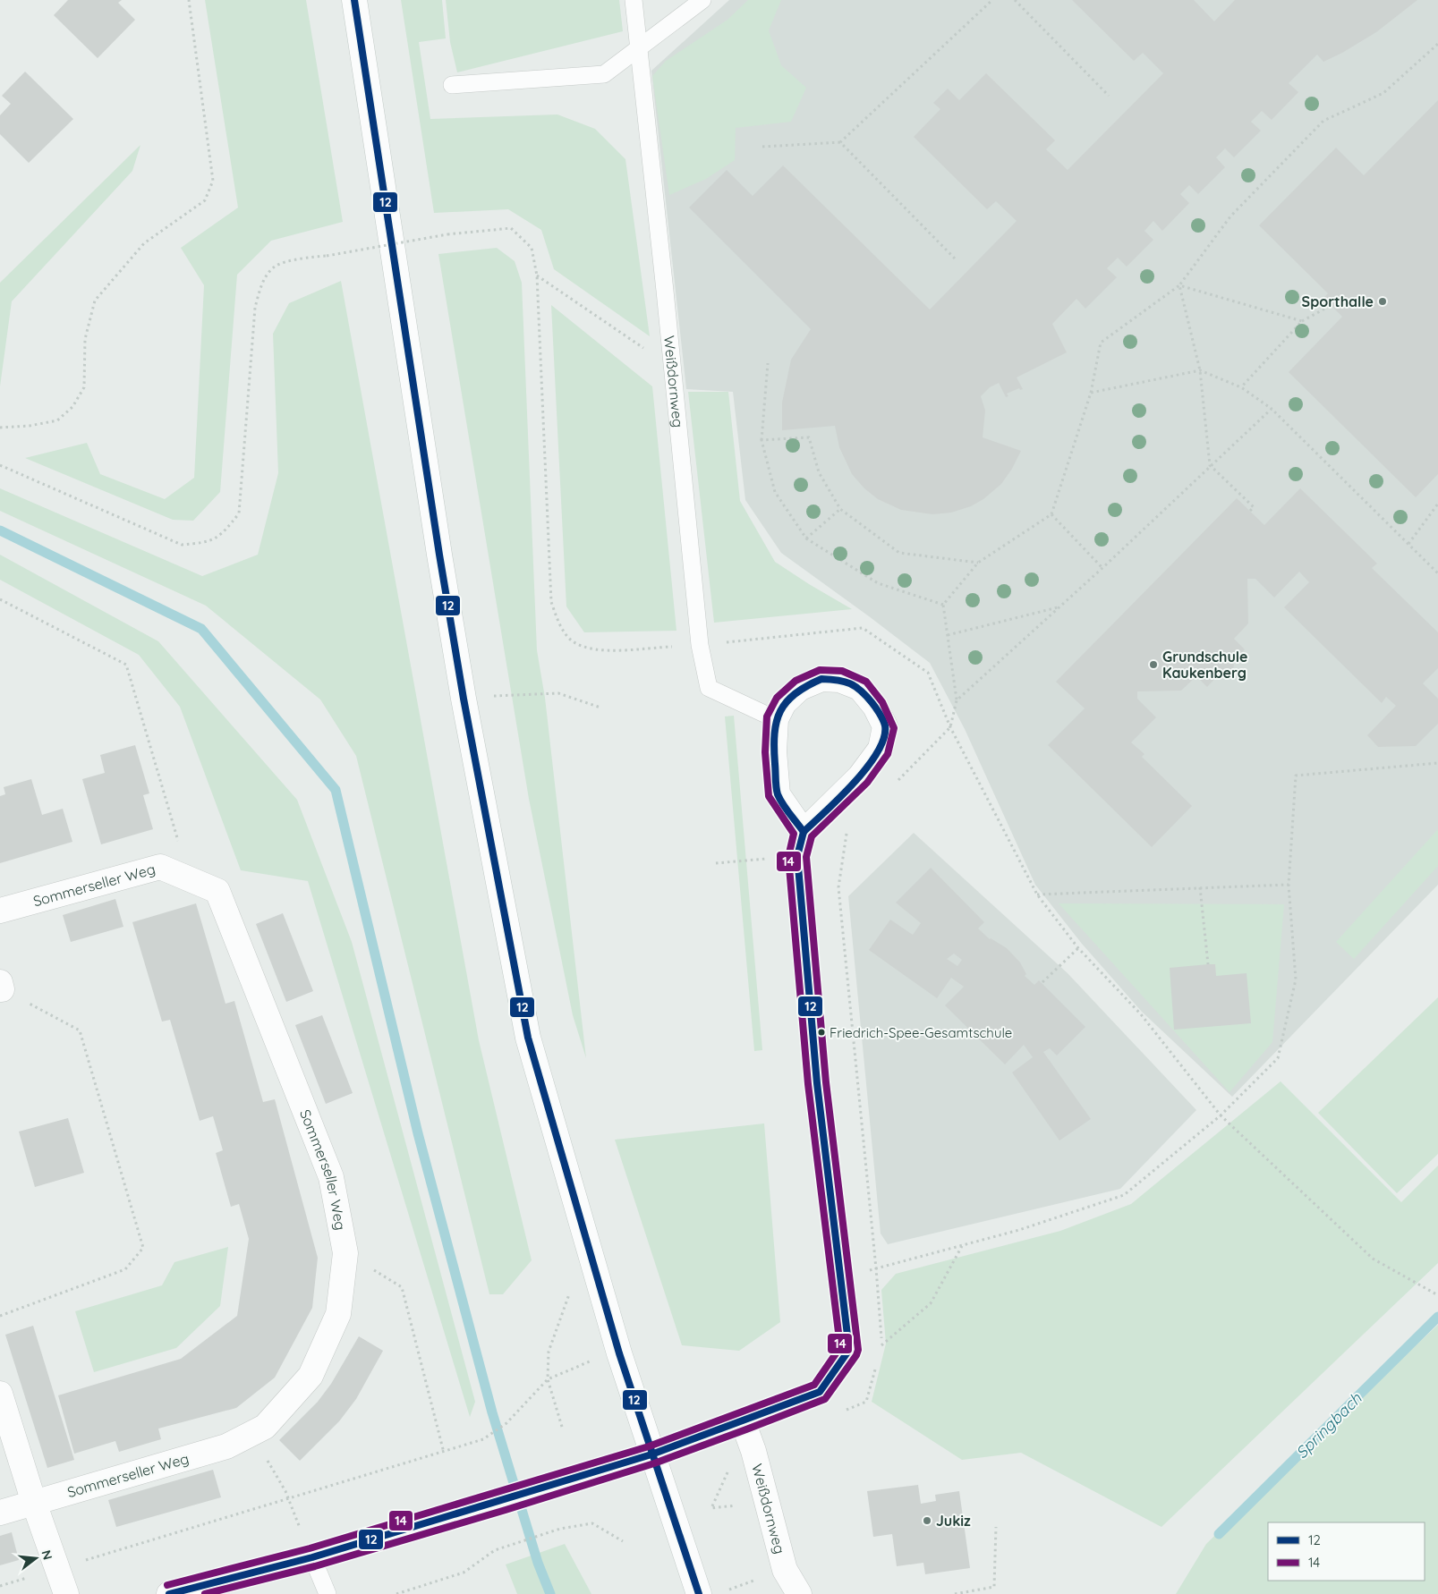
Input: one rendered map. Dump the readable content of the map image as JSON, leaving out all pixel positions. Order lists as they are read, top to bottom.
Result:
{
  "streets": {
    "street": ["Weißdornweg", "Sommerseller Weg"]
  },
  "water": ["Springbach"],
  "places": [
    "Sporthalle",
    "Grundschule Kaukenberg",
    "Friedrich-Spee-Gesamtschule",
    "Jukiz"
  ],
  "lines": ["transit line 12", "transit line 14"],
  "legend": ["12", "14"],
  "north": "right"
}
